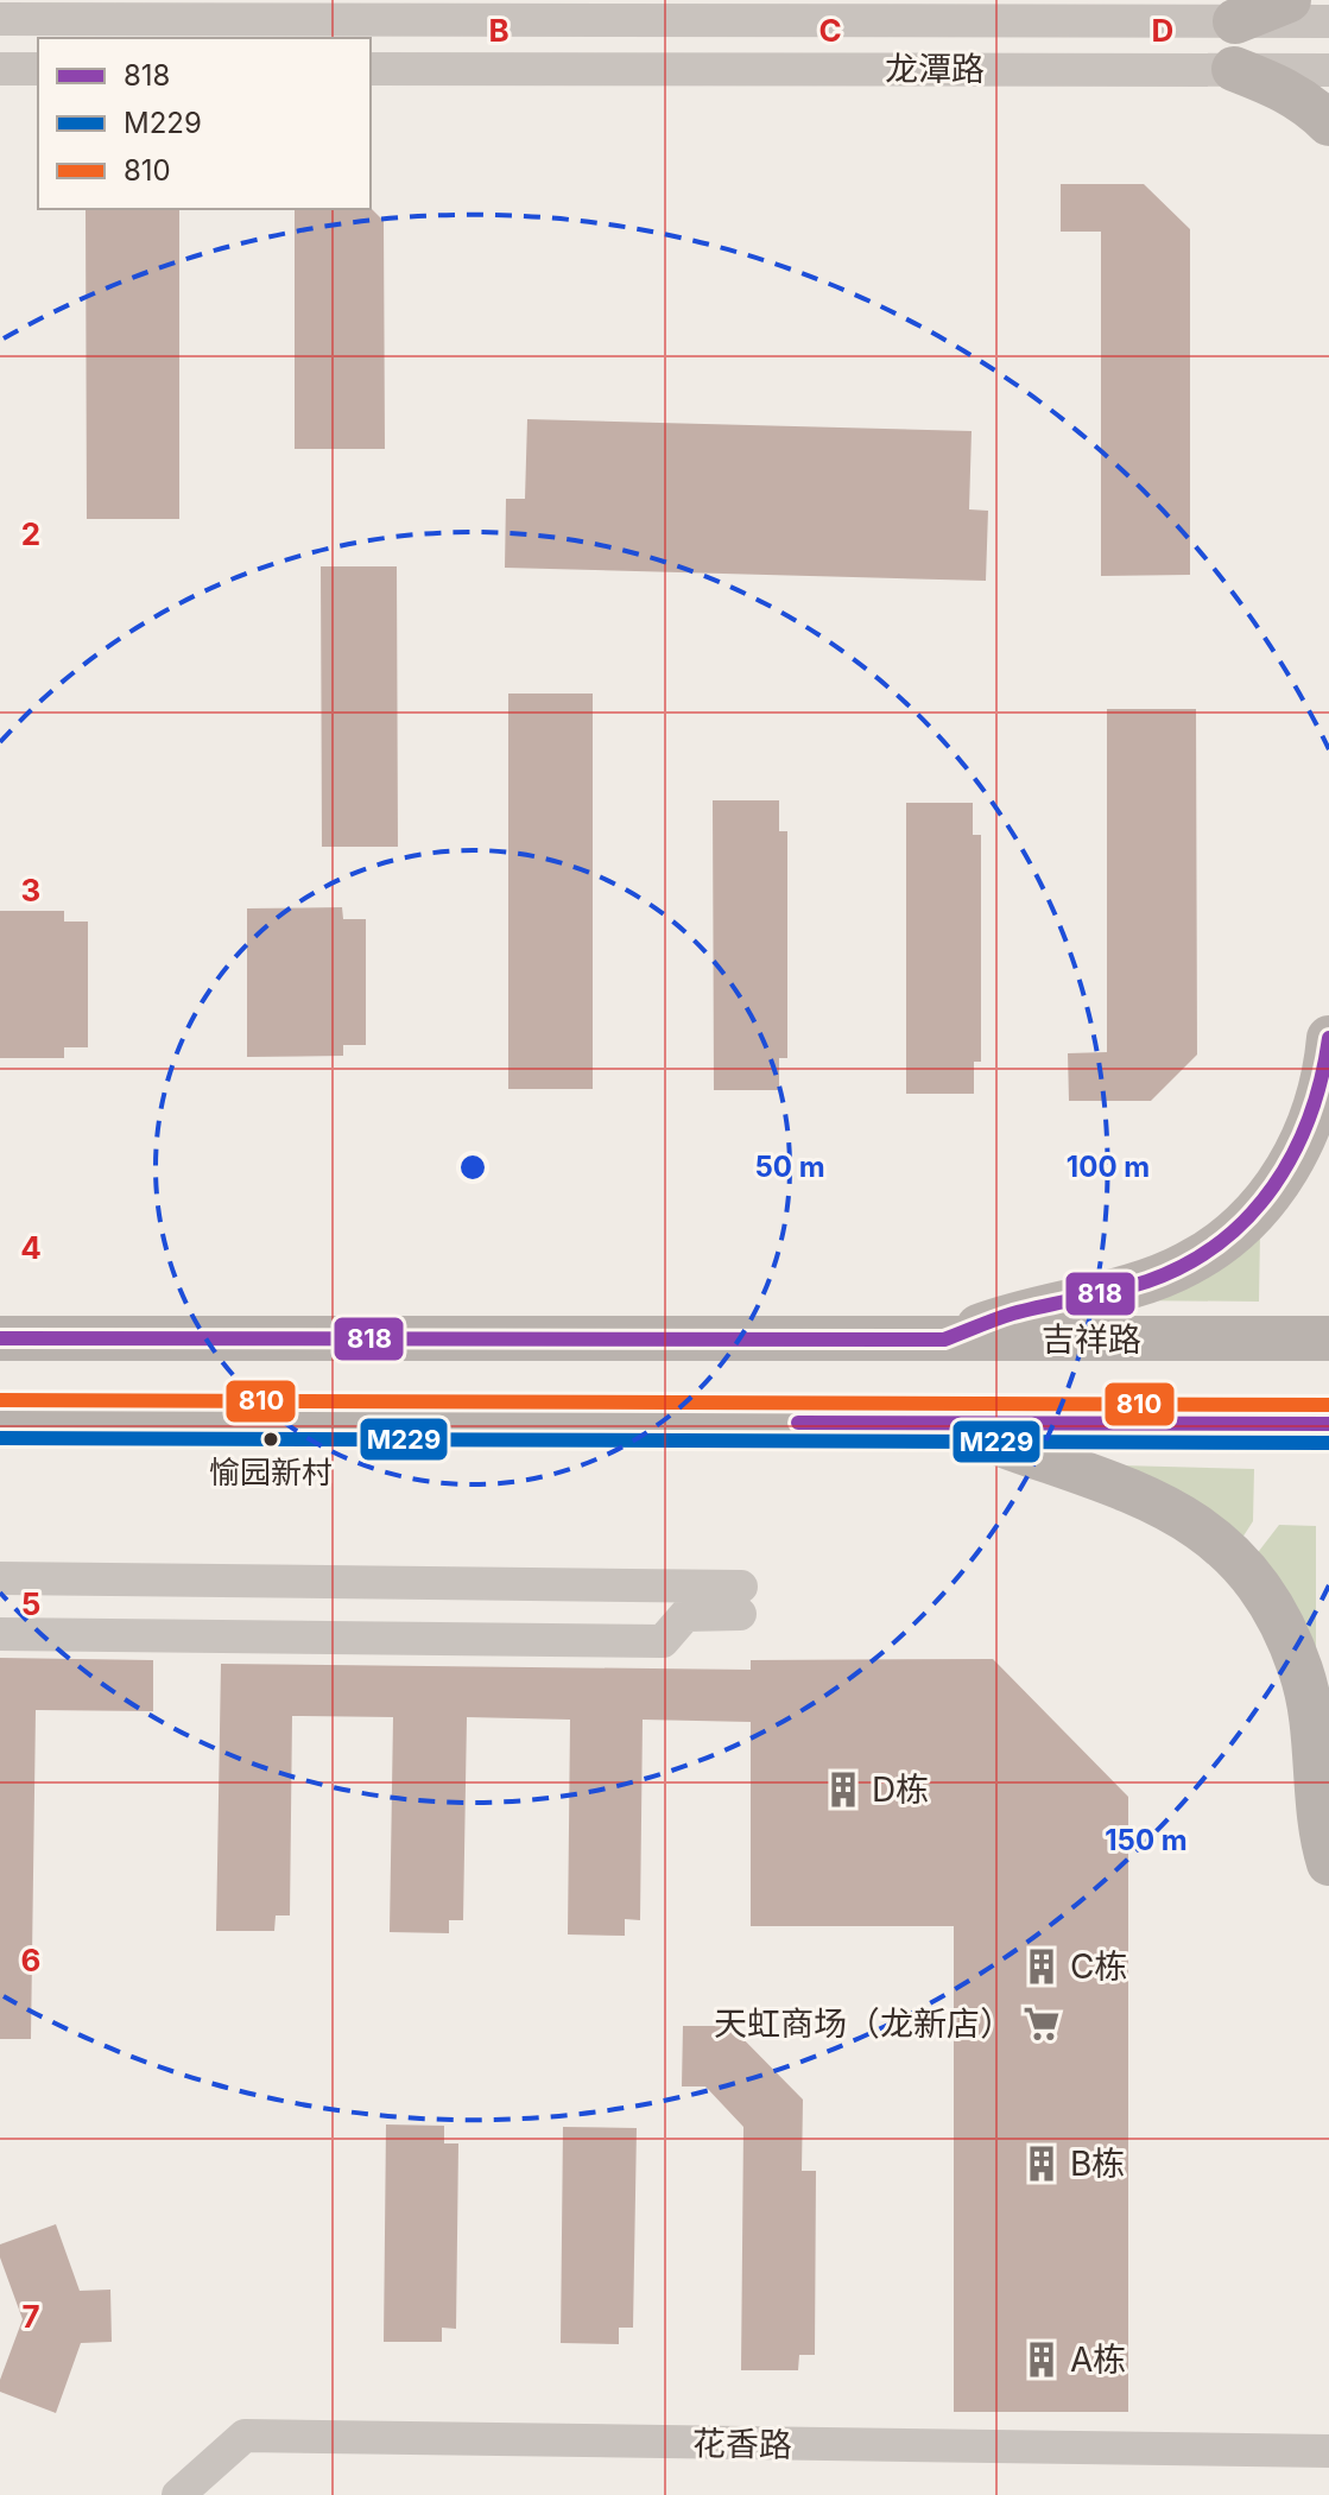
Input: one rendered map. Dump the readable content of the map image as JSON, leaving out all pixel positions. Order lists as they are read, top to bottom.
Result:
{
  "streets": {
    "main road": ["吉祥路"],
    "street": ["龙潭路", "花香路"]
  },
  "places": {
    "other": ["愉园新村"],
    "building": [
      "D栋",
      "C栋",
      "B栋",
      "A栋"
    ],
    "supermarket": ["天虹商场（龙新店）"]
  },
  "lines": ["transit line 818", "transit line 810", "transit line M229"],
  "legend": ["818", "M229", "810"],
  "grid": {
    "columns": ["B", "C", "D"],
    "rows": [
      "2",
      "3",
      "4",
      "5",
      "6",
      "7"
    ]
  },
  "rings": ["50 m", "100 m", "150 m"]
}
